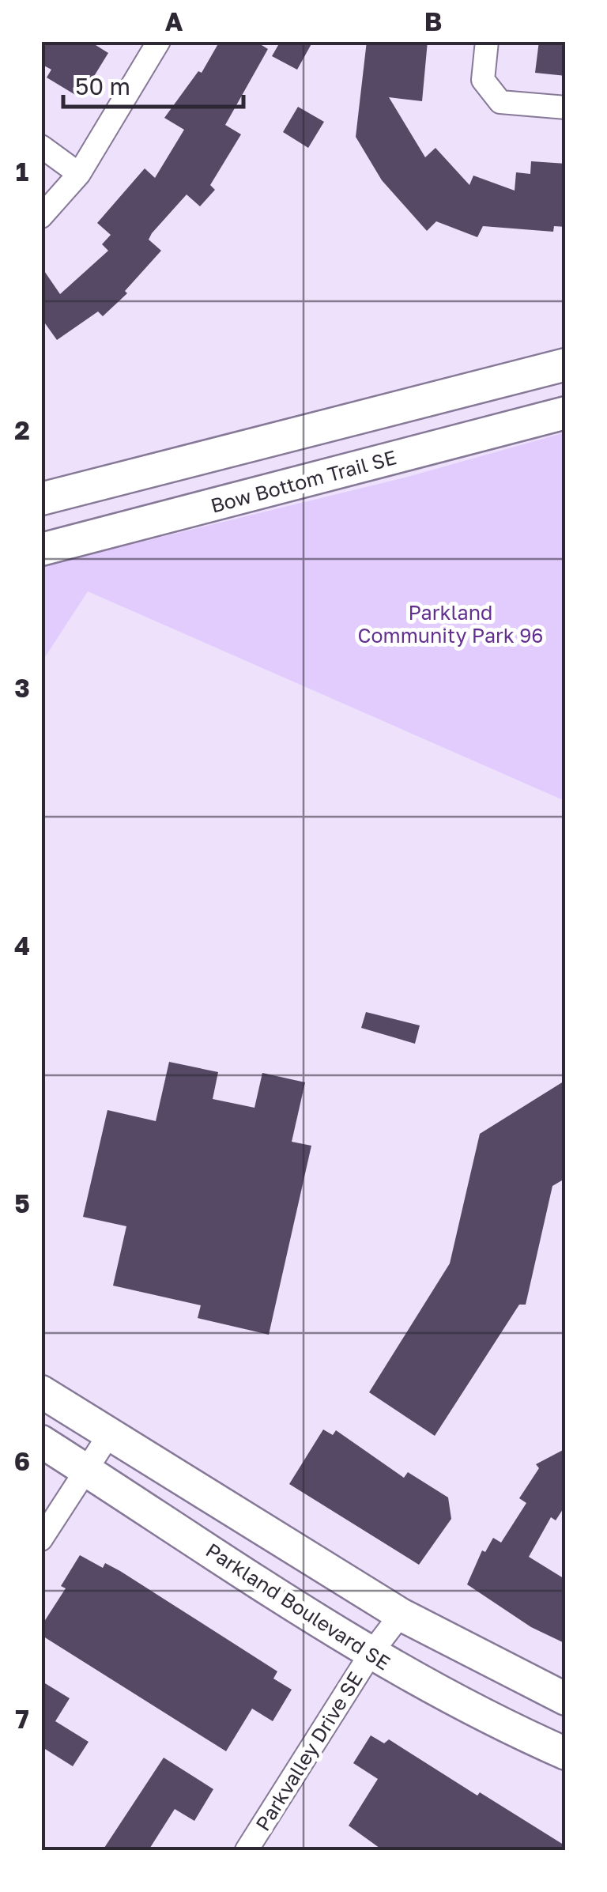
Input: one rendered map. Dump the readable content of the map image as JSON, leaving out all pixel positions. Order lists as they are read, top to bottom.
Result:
{
  "streets": {
    "street": ["Bow Bottom Trail SE", "Parkland Boulevard SE", "Parkvalley Drive SE"]
  },
  "crossings": [
    ["Parkland Boulevard SE", "Parkvalley Drive SE"]
  ],
  "parks": ["Parkland Community Park 96"],
  "scale_bar": "50 m",
  "grid": {
    "columns": ["A", "B"],
    "rows": [
      "1",
      "2",
      "3",
      "4",
      "5",
      "6",
      "7"
    ]
  }
}
